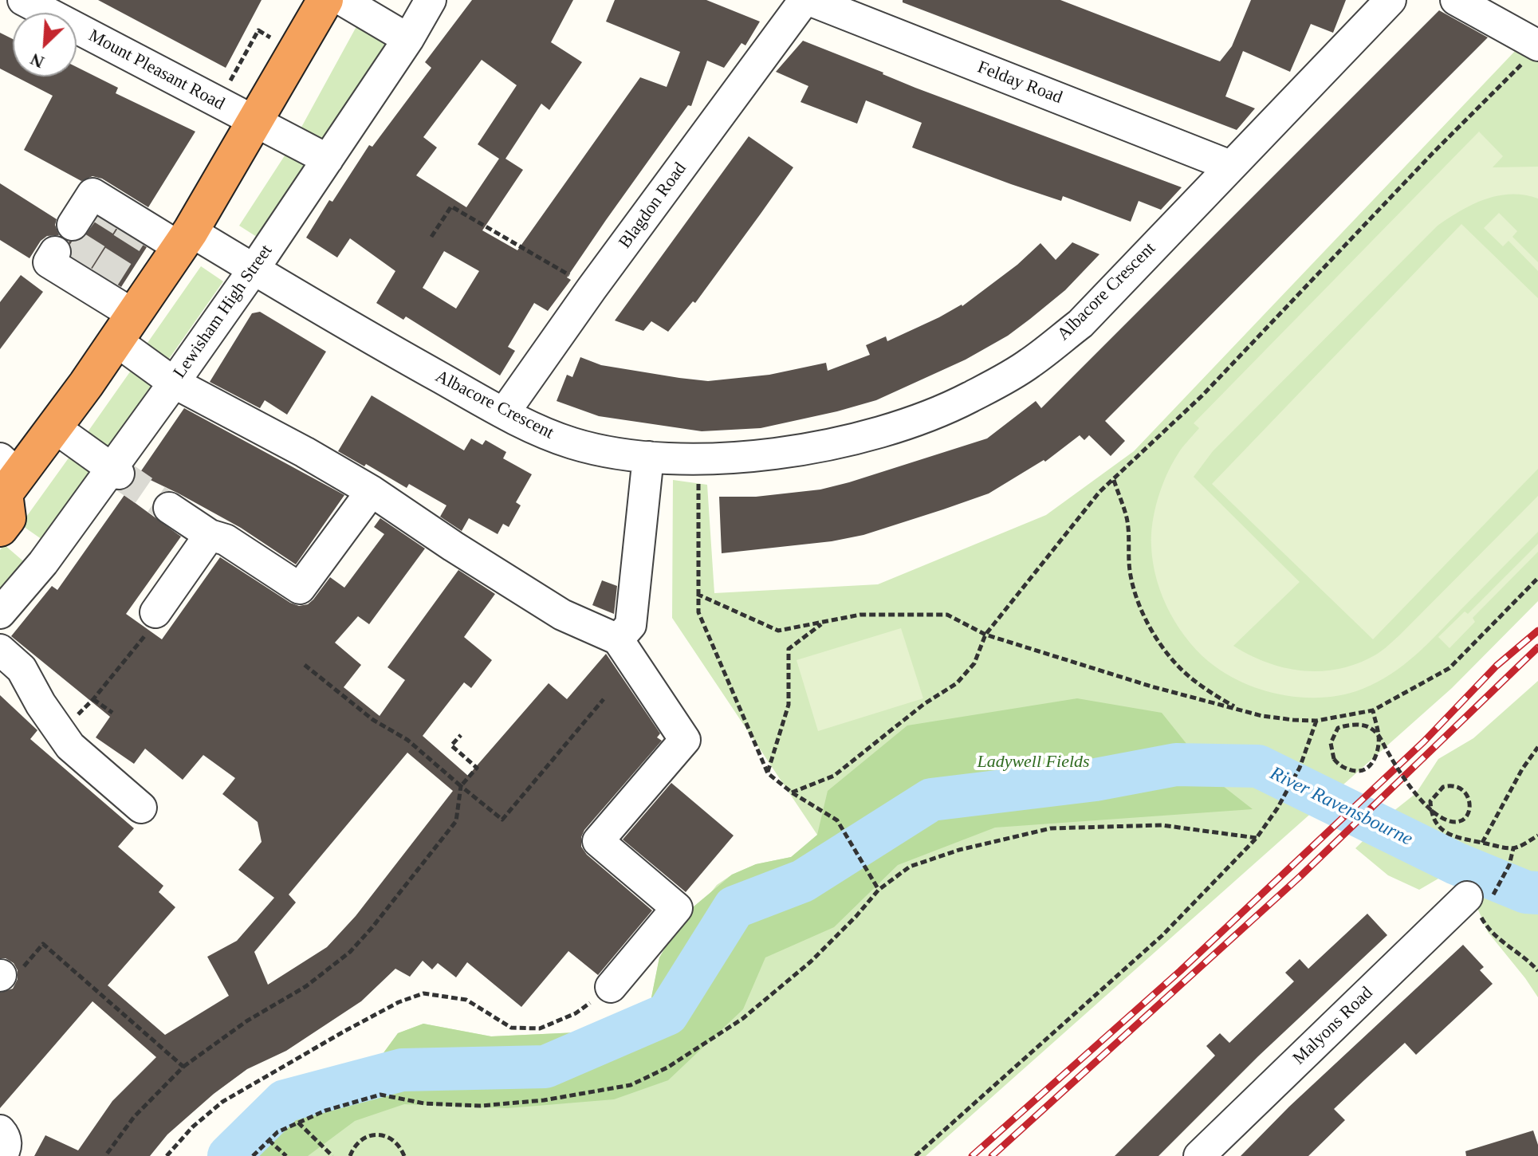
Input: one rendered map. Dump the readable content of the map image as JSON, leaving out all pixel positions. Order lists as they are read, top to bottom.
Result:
{
  "streets": {
    "street": [
      "Mount Pleasant Road",
      "Felday Road",
      "Blagdon Road",
      "Albacore Crescent",
      "Lewisham High Street",
      "Malyons Road"
    ]
  },
  "crossings": [
    ["Mount Pleasant Road", "Lewisham High Street"],
    ["Felday Road", "Albacore Crescent"],
    ["Blagdon Road", "Albacore Crescent"],
    ["Albacore Crescent", "Lewisham High Street"]
  ],
  "water": ["River Ravensbourne"],
  "parks": ["Ladywell Fields"],
  "north": "bottom left"
}
